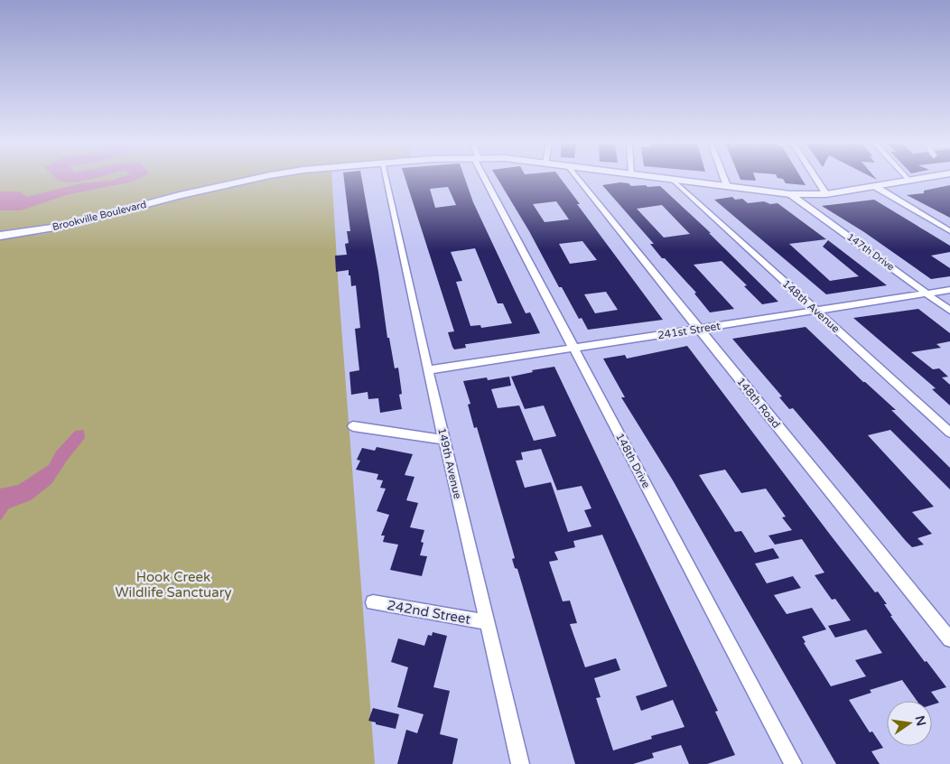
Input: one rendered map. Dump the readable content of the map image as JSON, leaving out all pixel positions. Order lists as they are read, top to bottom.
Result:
{
  "streets": {
    "street": [
      "Brookville Boulevard",
      "147th Drive",
      "148th Avenue",
      "241st Street",
      "148th Road",
      "148th Drive",
      "149th Avenue",
      "242nd Street"
    ]
  },
  "crossings": [
    ["Brookville Boulevard", "147th Drive"],
    ["Brookville Boulevard", "148th Avenue"],
    ["147th Drive", "241st Street"],
    ["148th Avenue", "241st Street"],
    ["241st Street", "148th Road"],
    ["241st Street", "148th Drive"],
    ["241st Street", "149th Avenue"],
    ["149th Avenue", "242nd Street"]
  ],
  "parks": ["Hook Creek Wildlife Sanctuary"],
  "north": "right"
}
